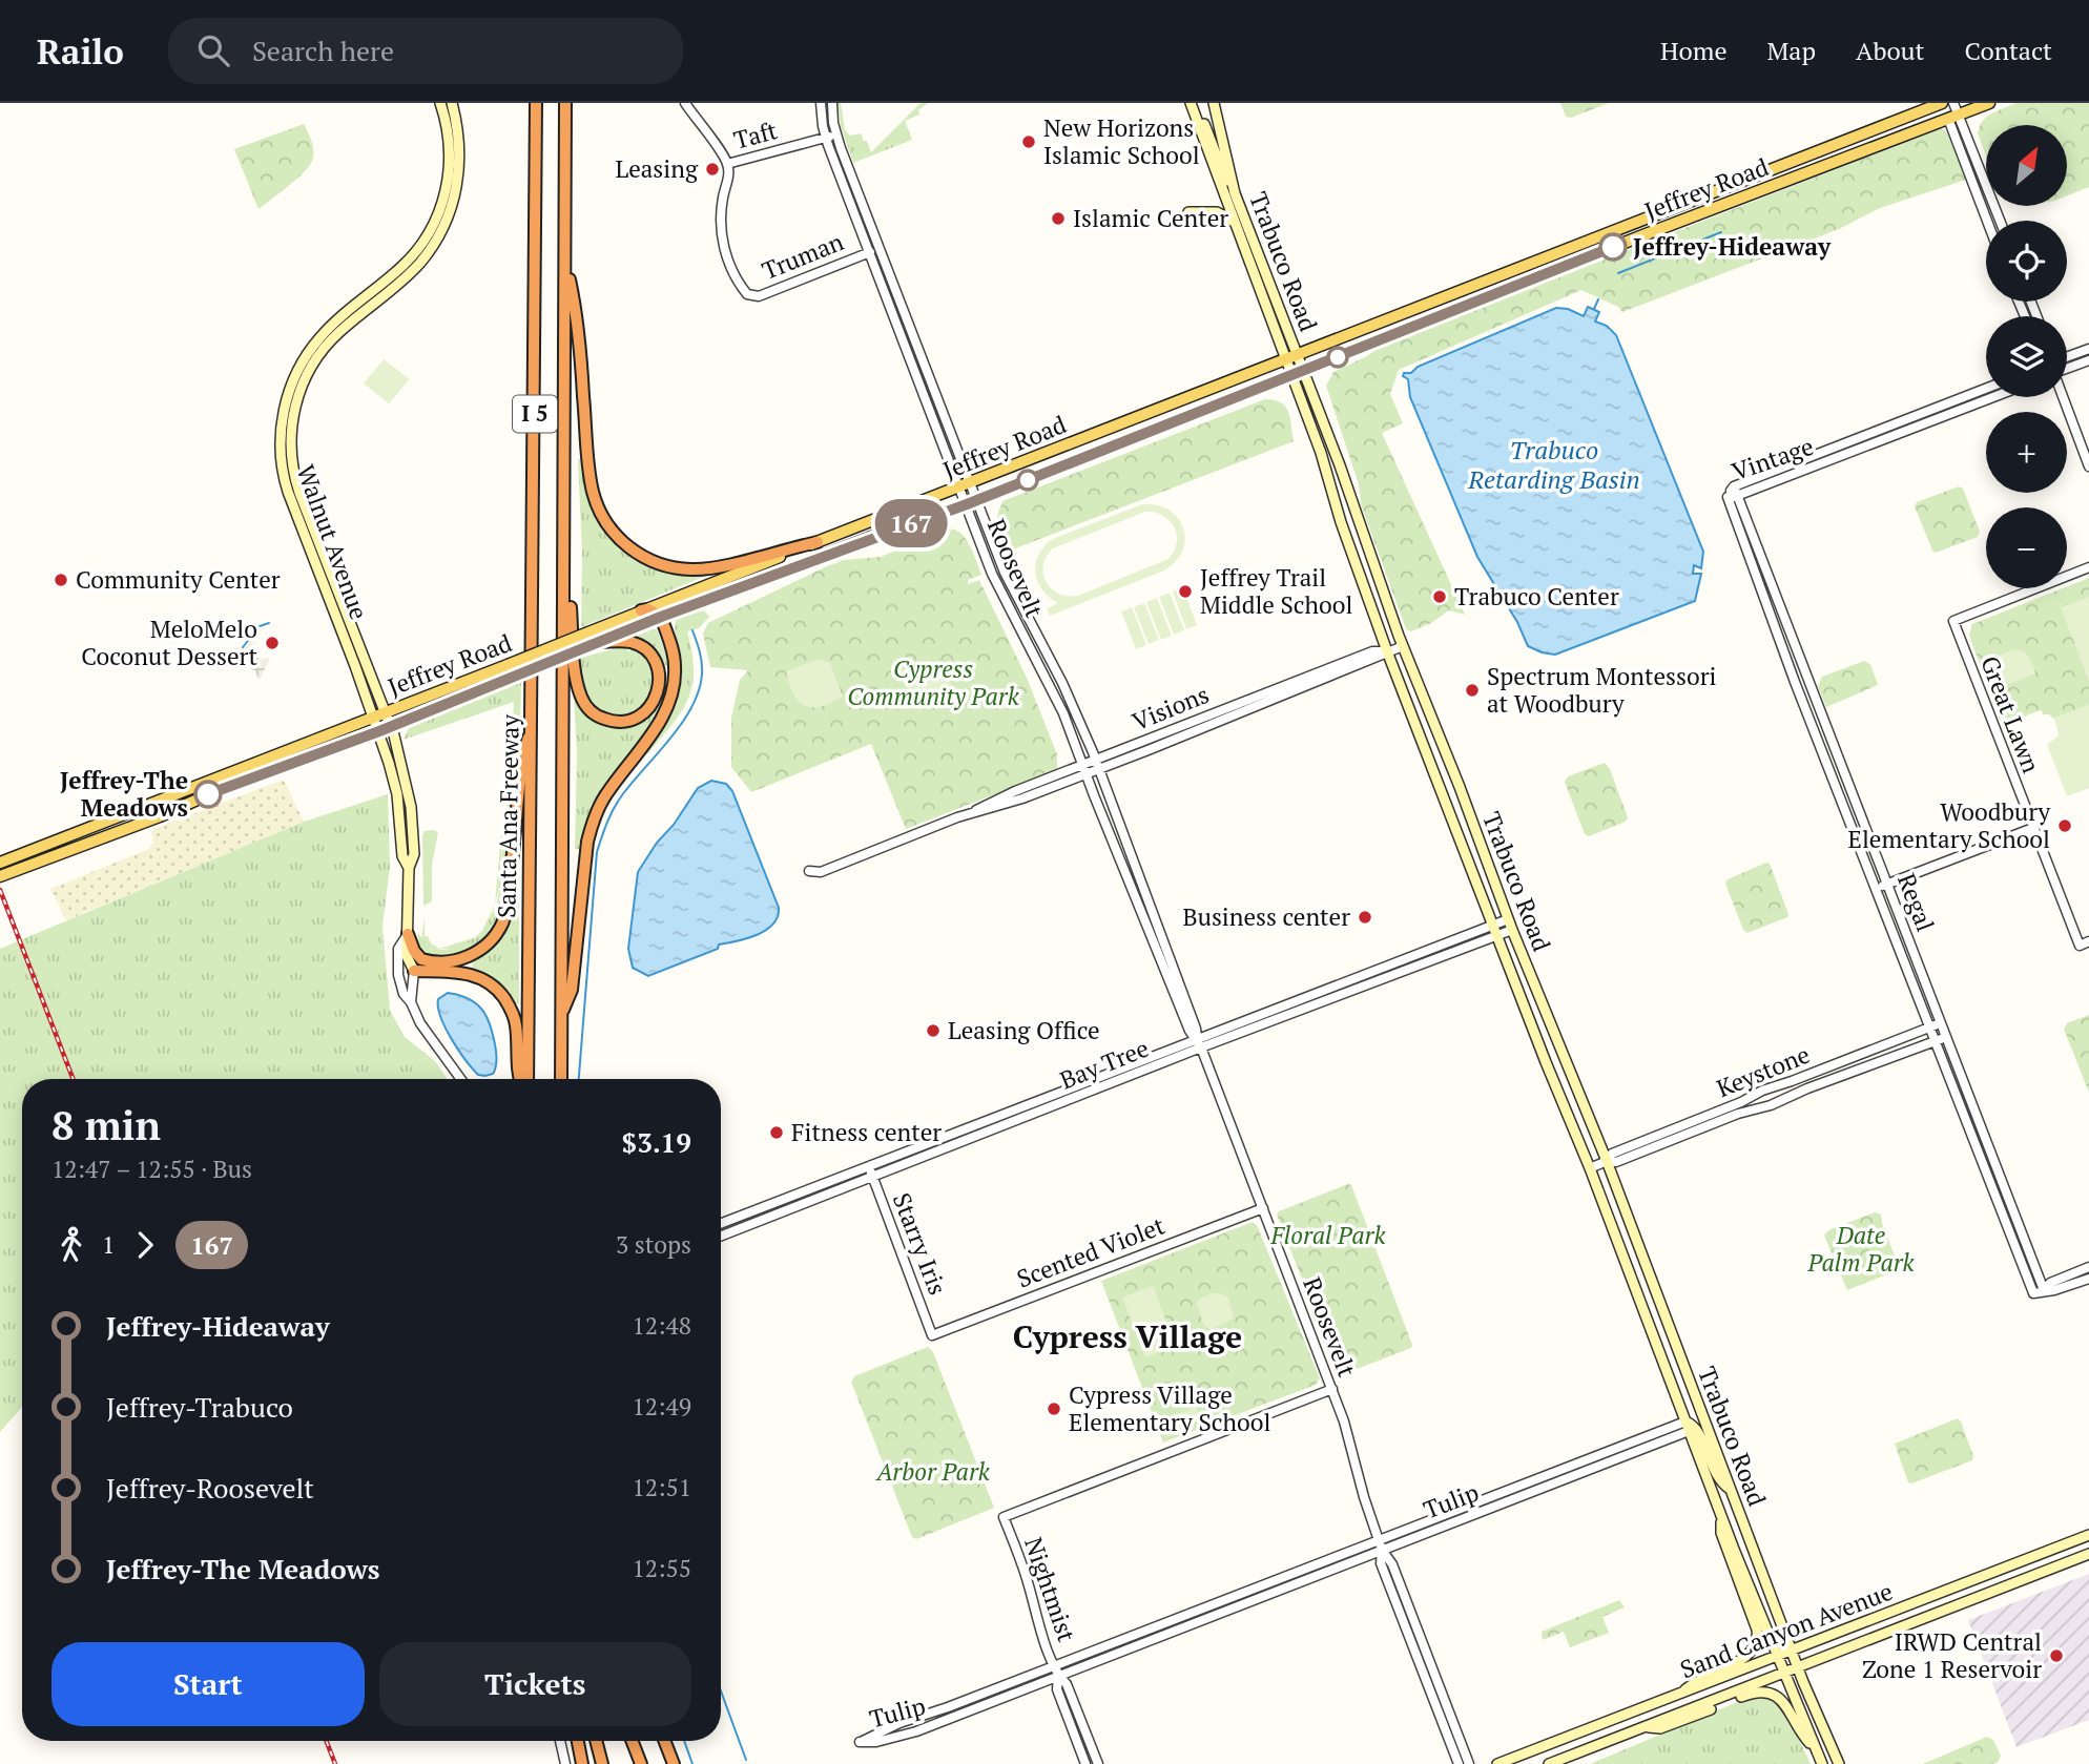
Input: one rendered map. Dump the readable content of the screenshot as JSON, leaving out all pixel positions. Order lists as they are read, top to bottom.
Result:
{
  "streets": {
    "highway": ["I 5", "Santa Ana Freeway"],
    "main road": [
      "Jeffrey Road",
      "Trabuco Road",
      "Walnut Avenue",
      "Sand Canyon Avenue"
    ],
    "street": [
      "Taft",
      "Truman",
      "Vintage",
      "Roosevelt",
      "Visions",
      "Great Lawn",
      "Regal",
      "Bay Tree",
      "Keystone",
      "Starry Iris",
      "Scented Violet",
      "Tulip",
      "Nightmist"
    ]
  },
  "crossings": [
    ["Taft", "Truman"],
    ["Taft", "Roosevelt"],
    ["Jeffrey Road", "Trabuco Road"],
    ["Jeffrey Road", "Walnut Avenue"],
    ["Jeffrey Road", "Roosevelt"],
    ["Truman", "Roosevelt"],
    ["Trabuco Road", "Visions"],
    ["Trabuco Road", "Bay Tree"],
    ["Trabuco Road", "Keystone"],
    ["Trabuco Road", "Tulip"],
    ["Trabuco Road", "Sand Canyon Avenue"],
    ["Vintage", "Regal"],
    ["Roosevelt", "Visions"],
    ["Roosevelt", "Bay Tree"],
    ["Roosevelt", "Scented Violet"],
    ["Roosevelt", "Tulip"],
    ["Roosevelt", "Nightmist"],
    ["Regal", "Keystone"],
    ["Bay Tree", "Starry Iris"],
    ["Starry Iris", "Scented Violet"],
    ["Tulip", "Nightmist"]
  ],
  "districts": ["Cypress Village"],
  "water": ["Trabuco Retarding Basin"],
  "parks": [
    "Cypress Community Park",
    "Floral Park",
    "Date Palm Park",
    "Arbor Park"
  ],
  "places": [
    "New Horizons Islamic School",
    "Leasing",
    "Islamic Center",
    "Jeffrey-Hideaway",
    "Community Center",
    "Jeffrey Trail Middle School",
    "Trabuco Center",
    "MeloMelo Coconut Dessert",
    "Spectrum Montessori at Woodbury",
    "Jeffrey-The Meadows",
    "Woodbury Elementary School",
    "Business center",
    "Leasing Office",
    "Fitness center",
    "Cypress Village Elementary School",
    "IRWD Central Zone 1 Reservoir"
  ],
  "lines": ["bus line 167"],
  "north": "top right",
  "page": {
    "header": "Railo",
    "search": "Search here",
    "nav": [
      "Home",
      "Map",
      "About",
      "Contact"
    ],
    "on_map": "167",
    "map_buttons": ["+", "−"],
    "heading": ["8 min", "12:47 – 12:55 · Bus", "$3.19"],
    "legs": ["1", "167", "3 stops"],
    "list": [
      {
        "name": "Jeffrey-Hideaway",
        "value": "12:48"
      },
      {
        "name": "Jeffrey-Trabuco",
        "value": "12:49"
      },
      {
        "name": "Jeffrey-Roosevelt",
        "value": "12:51"
      },
      {
        "name": "Jeffrey-The Meadows",
        "value": "12:55"
      }
    ],
    "buttons": ["Start", "Tickets"]
  }
}
